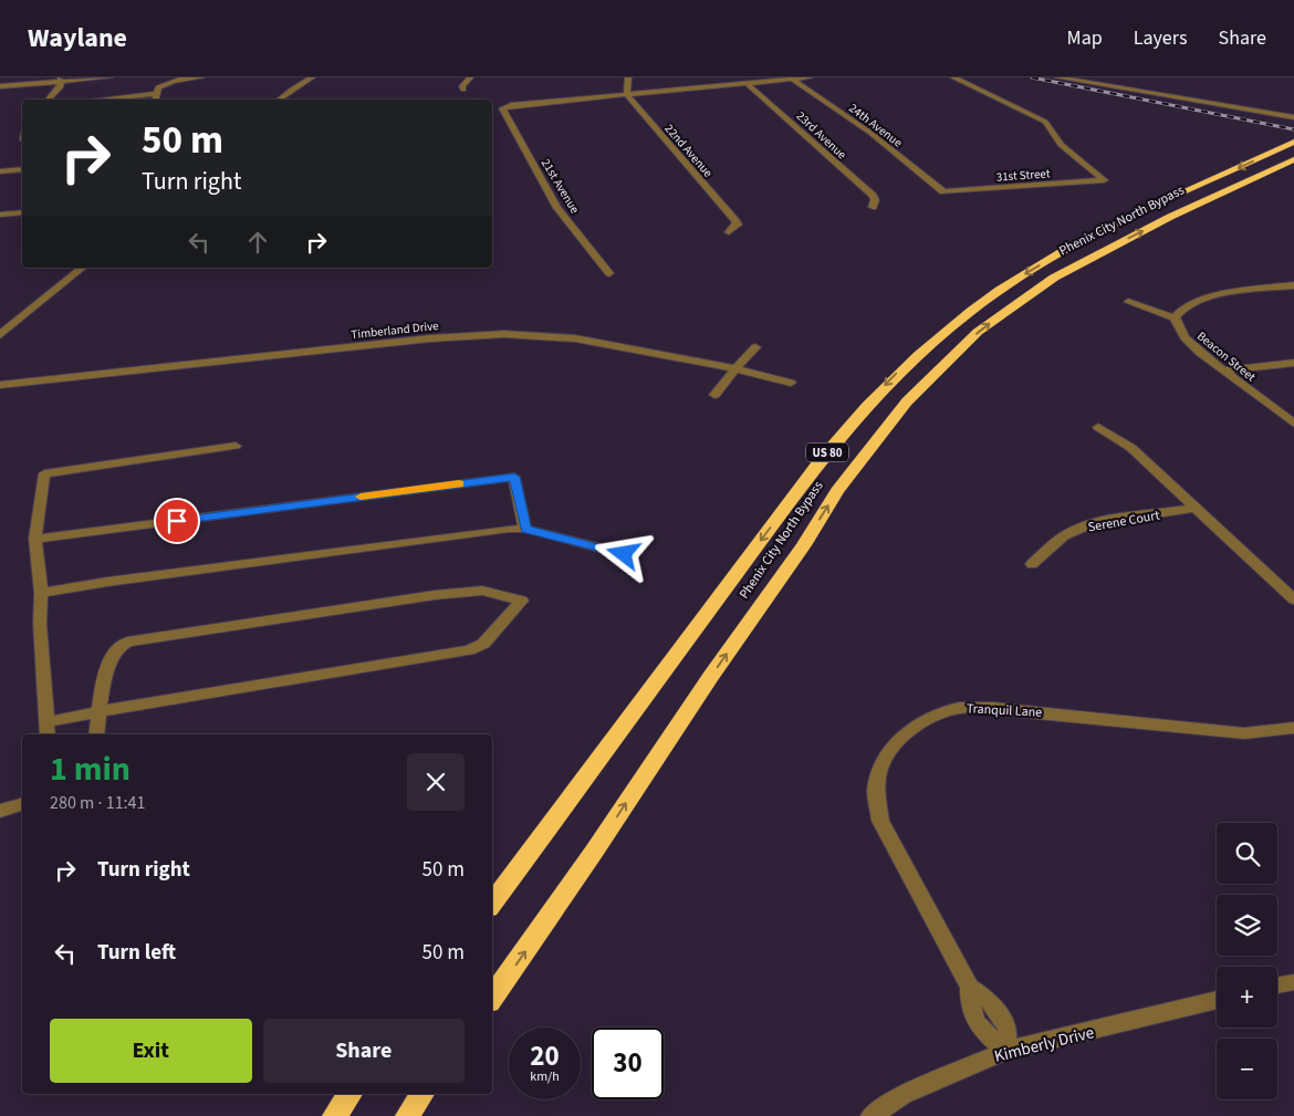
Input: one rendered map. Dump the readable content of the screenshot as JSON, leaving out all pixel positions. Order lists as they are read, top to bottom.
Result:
{
  "streets": {
    "highway": ["Phenix City North Bypass", "US 80"],
    "street": [
      "24th Avenue",
      "23rd Avenue",
      "22nd Avenue",
      "31st Street",
      "21st Avenue",
      "Timberland Drive",
      "Beacon Street",
      "Serene Court",
      "Tranquil Lane",
      "Kimberly Drive"
    ]
  },
  "crossings": [
    ["24th Avenue", "31st Street"],
    ["22nd Avenue", "21st Avenue"],
    ["Tranquil Lane", "Kimberly Drive"]
  ],
  "page": {
    "header": "Waylane",
    "nav": ["Map", "Layers", "Share"],
    "turn": ["50 m", "Turn right"],
    "heading": ["1 min", "280 m · 11:41"],
    "map_buttons": ["+", "−"],
    "list": [
      {
        "name": "Turn right",
        "value": "50 m"
      },
      {
        "name": "Turn left",
        "value": "50 m"
      }
    ],
    "buttons": ["Exit", "Share"],
    "speed": "20 km/h",
    "limit": "30"
  }
}
